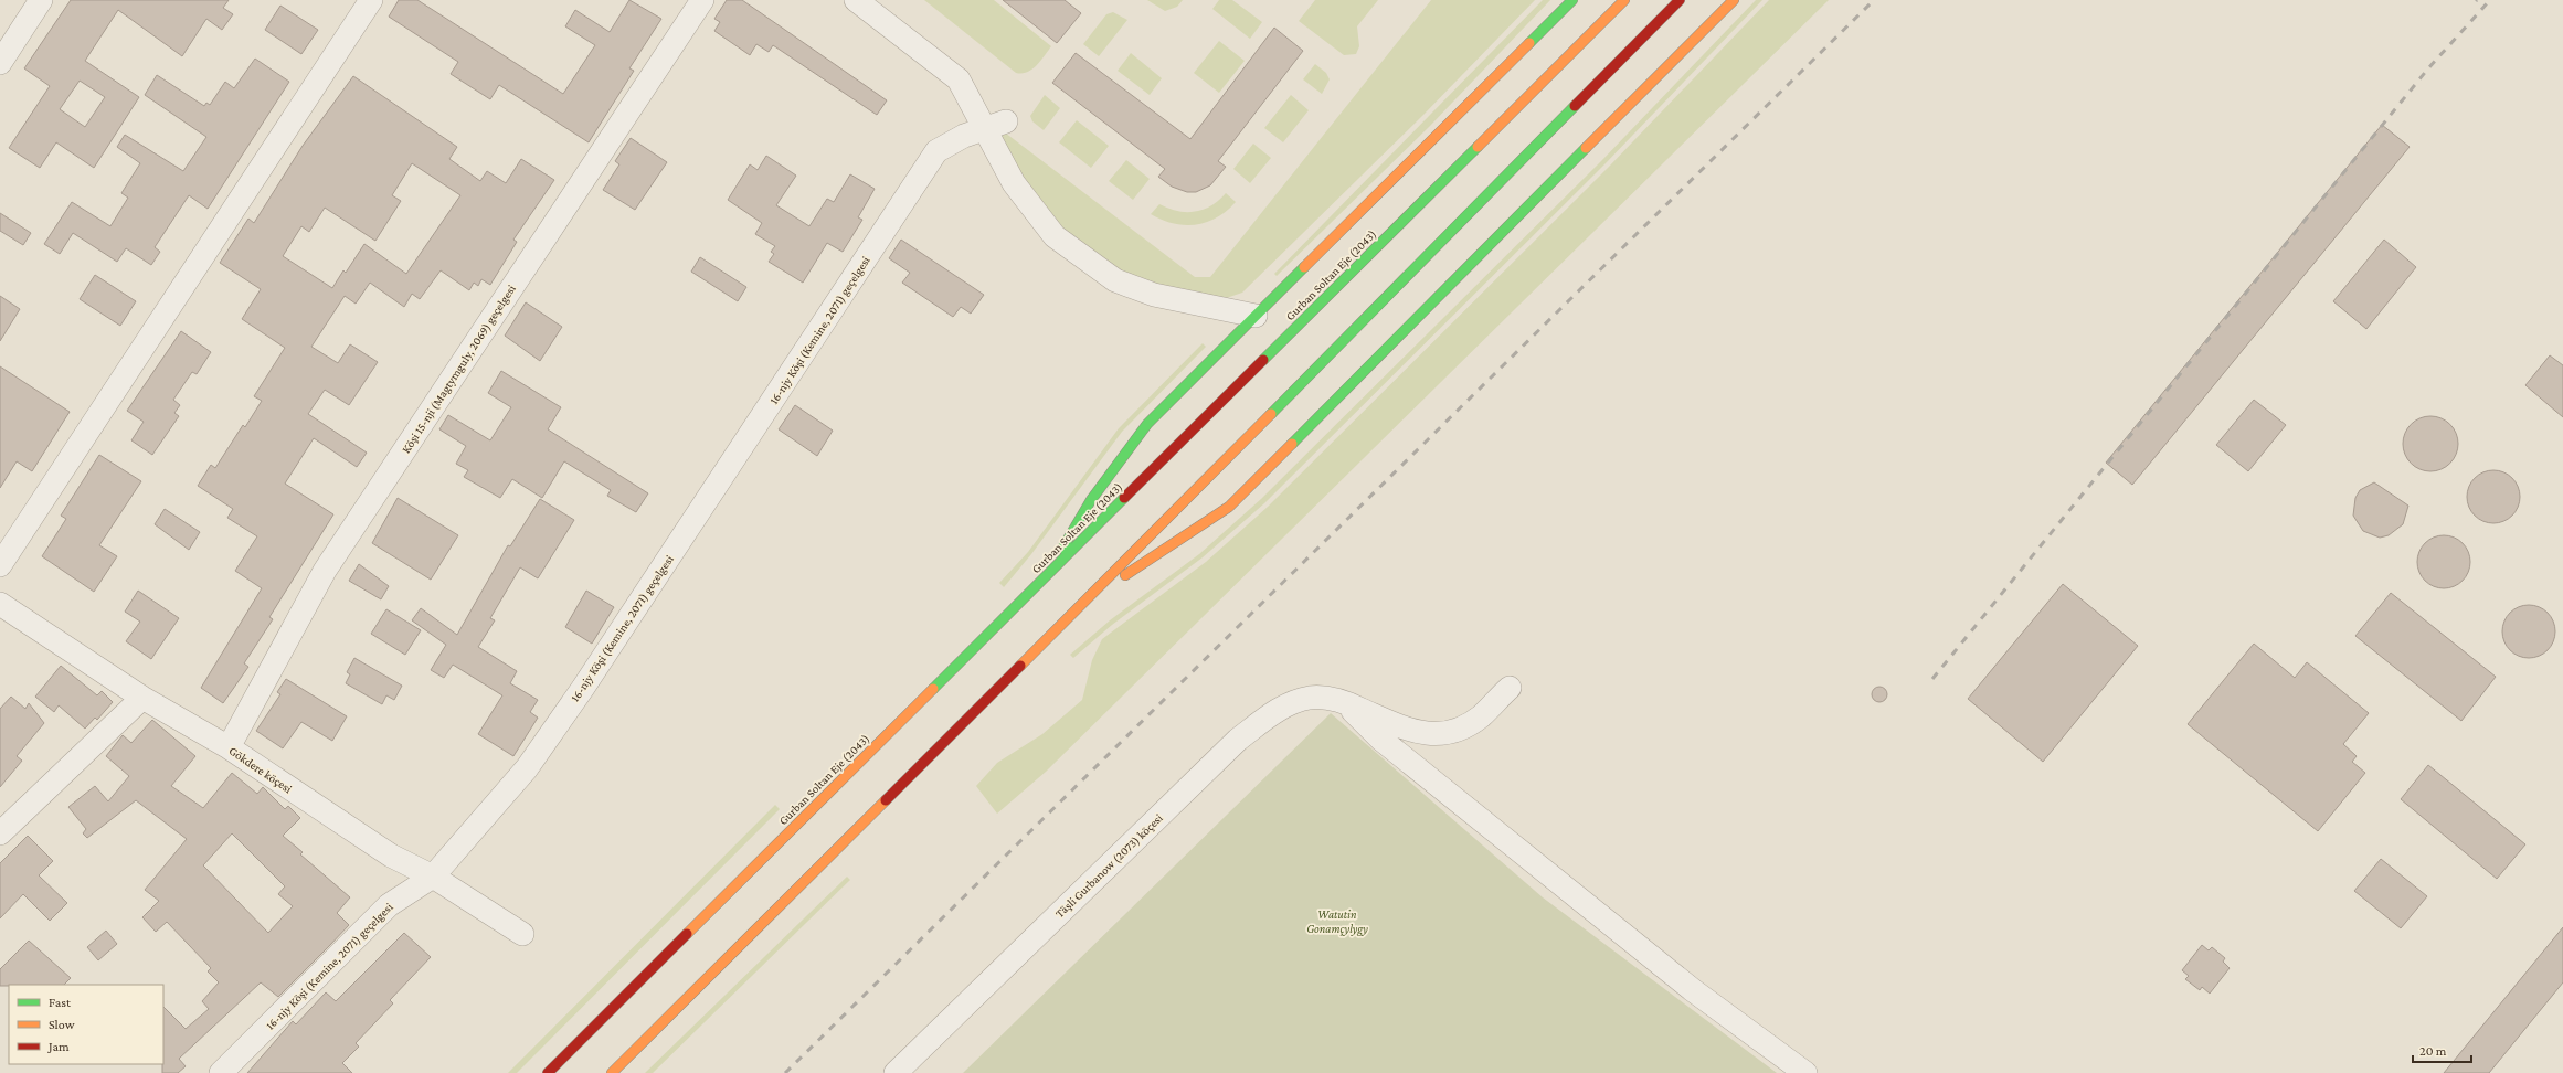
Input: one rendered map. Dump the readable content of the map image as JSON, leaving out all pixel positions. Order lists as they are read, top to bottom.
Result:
{
  "streets": {
    "highway": ["Gurban Soltan Eje (2043)"],
    "street": [
      "16-njy Köşi (Kemine, 2071) geçelgesi",
      "Köşi 15-nji (Magtymguly, 2069) geçelgesi",
      "Gökdere köçesi",
      "Täşli Gurbanow (2073) köçesi"
    ]
  },
  "crossings": [
    ["16-njy Köşi (Kemine, 2071) geçelgesi", "Gökdere köçesi"],
    ["Köşi 15-nji (Magtymguly, 2069) geçelgesi", "Gökdere köçesi"]
  ],
  "parks": ["Watutin Gonamçylygy"],
  "legend": ["Fast", "Slow", "Jam"],
  "scale_bar": "20 m"
}
